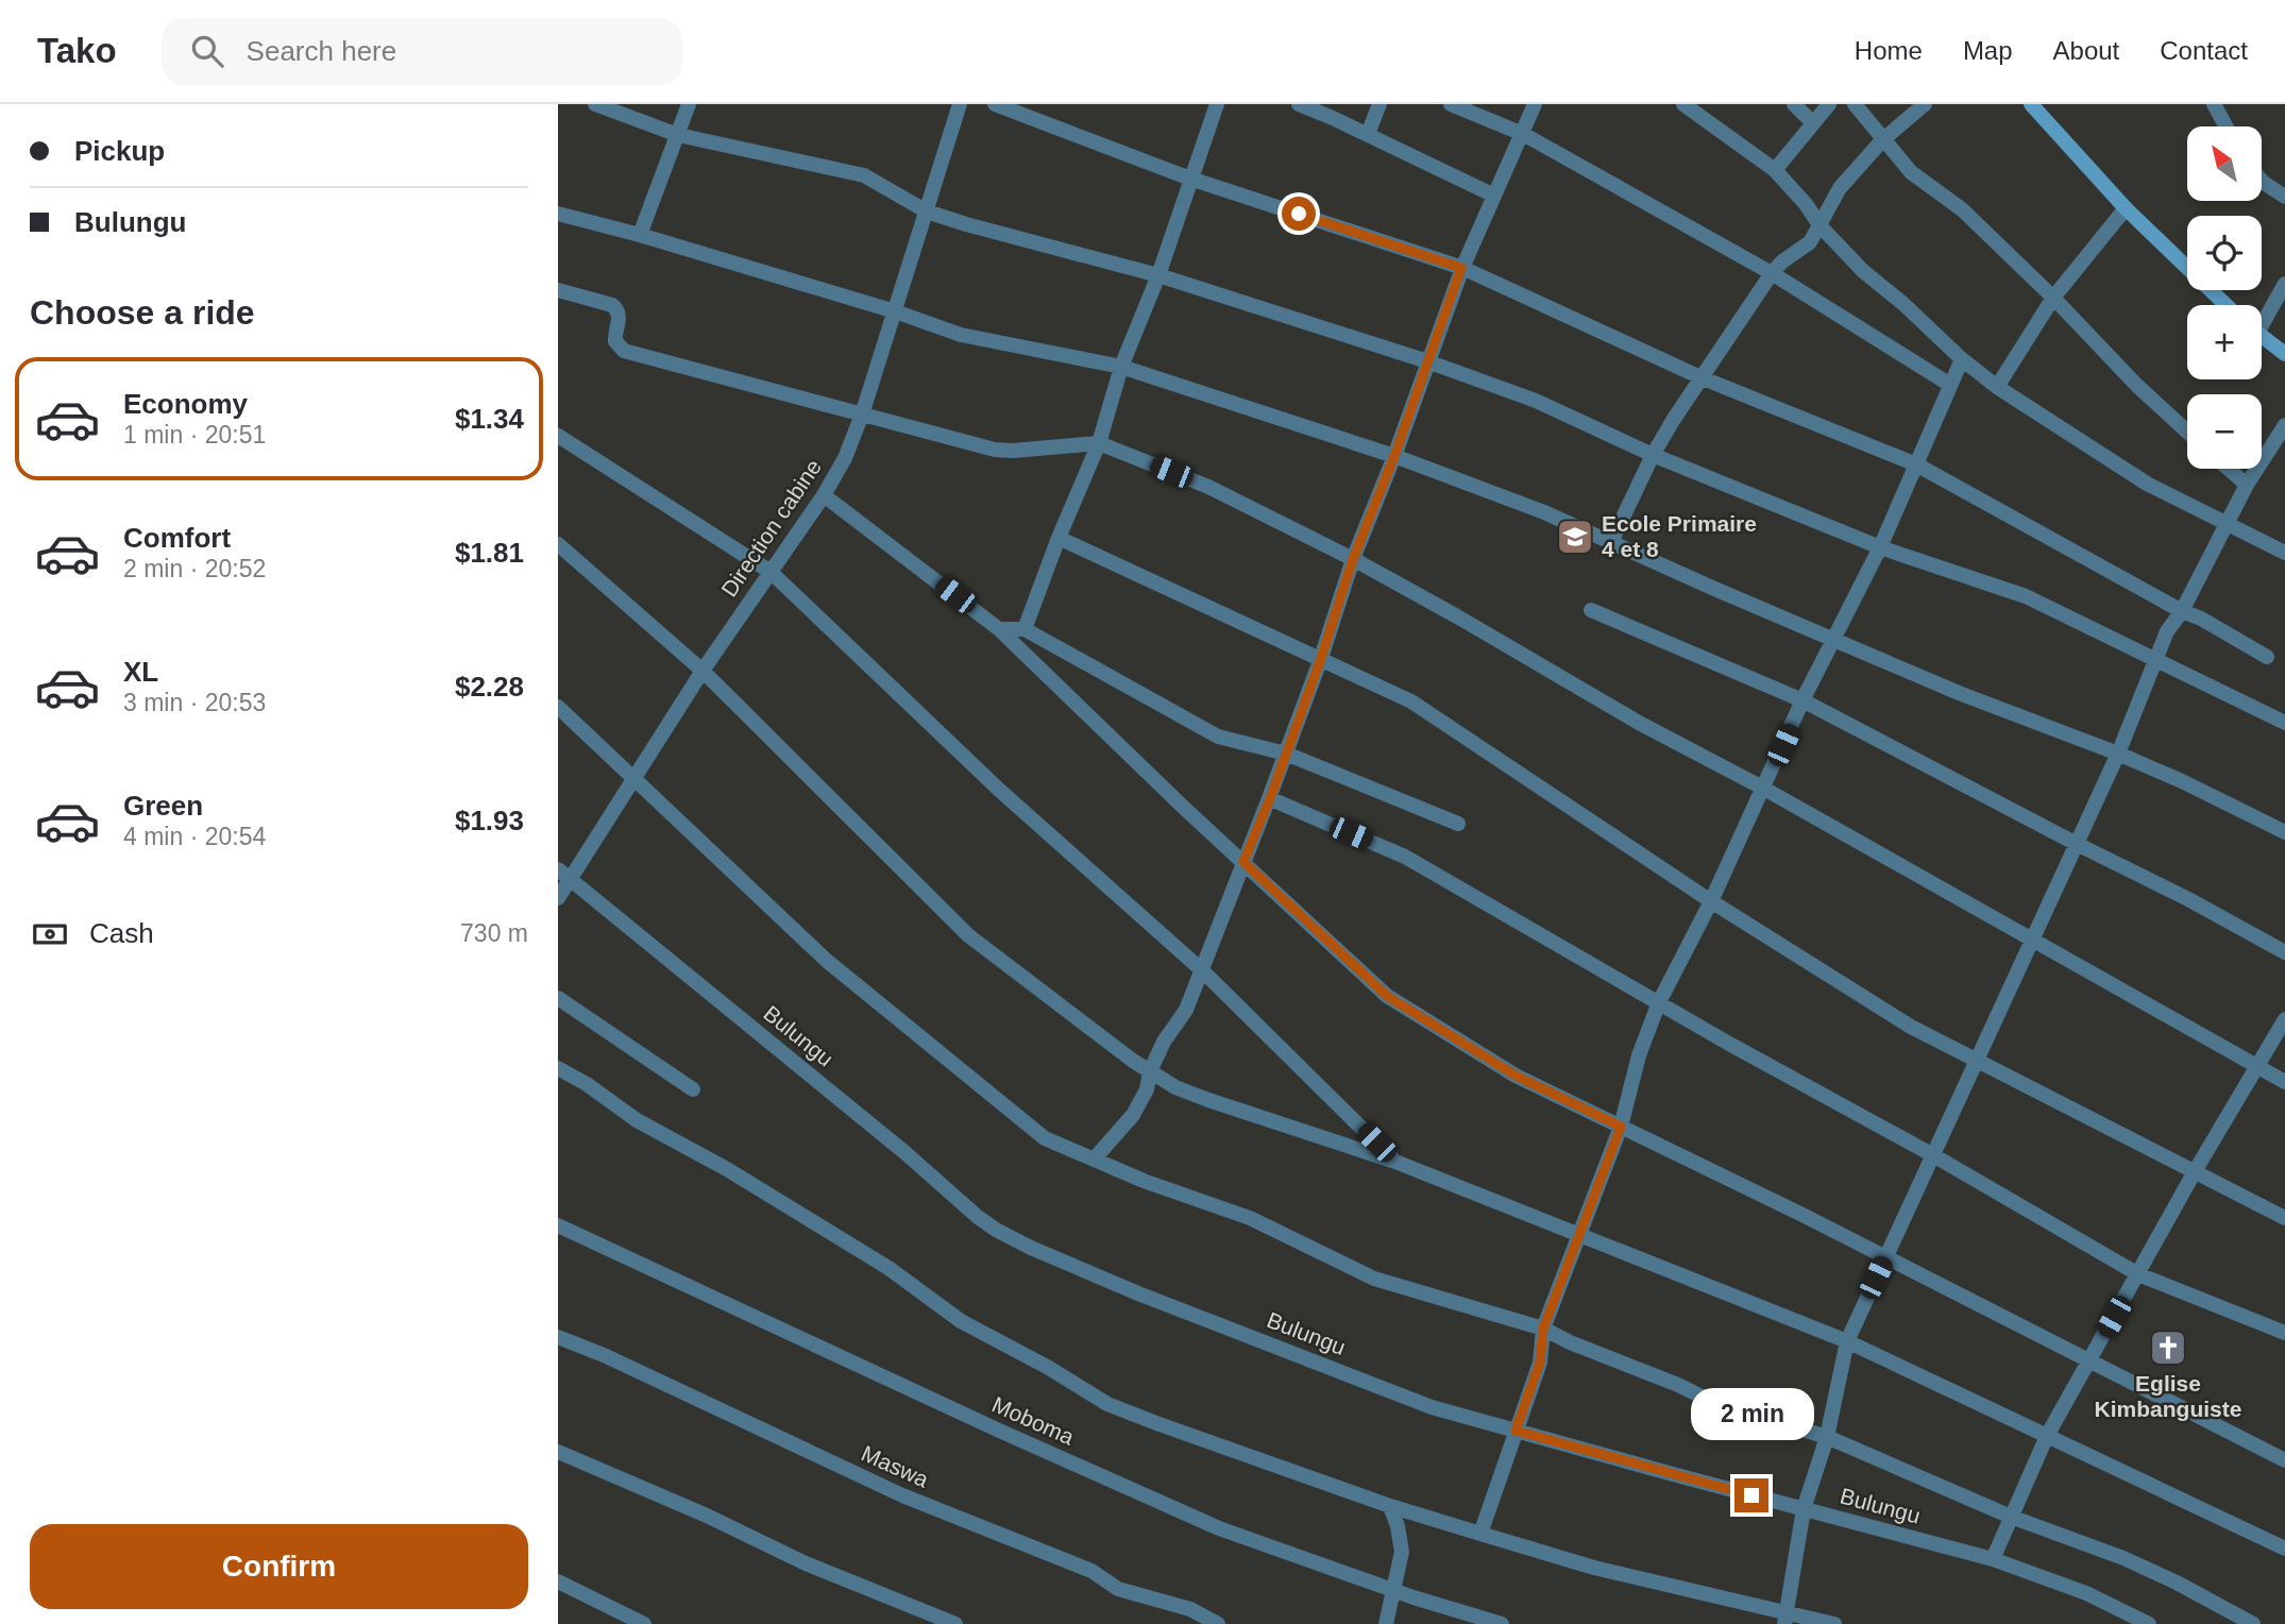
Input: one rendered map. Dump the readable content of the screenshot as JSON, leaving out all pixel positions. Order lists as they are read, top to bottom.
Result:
{
  "streets": {
    "street": [
      "Direction cabine",
      "Bulungu",
      "Moboma",
      "Maswa"
    ]
  },
  "crossings": [
    ["Direction cabine", "Bulungu"]
  ],
  "places": {
    "school or university": ["Ecole Primaire 4 et 8"],
    "church": ["Eglise Kimbanguiste"]
  },
  "north": "top left",
  "page": {
    "header": "Tako",
    "search": "Search here",
    "nav": [
      "Home",
      "Map",
      "About",
      "Contact"
    ],
    "banner": ["Pickup", "Bulungu"],
    "map_buttons": ["+", "−"],
    "heading": "Choose a ride",
    "list": [
      {
        "name": "Economy",
        "note": "1 min · 20:51",
        "value": "$1.34"
      },
      {
        "name": "Comfort",
        "note": "2 min · 20:52",
        "value": "$1.81"
      },
      {
        "name": "XL",
        "note": "3 min · 20:53",
        "value": "$2.28"
      },
      {
        "name": "Green",
        "note": "4 min · 20:54",
        "value": "$1.93"
      }
    ],
    "pay": ["Cash", "730 m"],
    "bubble": "2 min",
    "buttons": "Confirm"
  }
}
